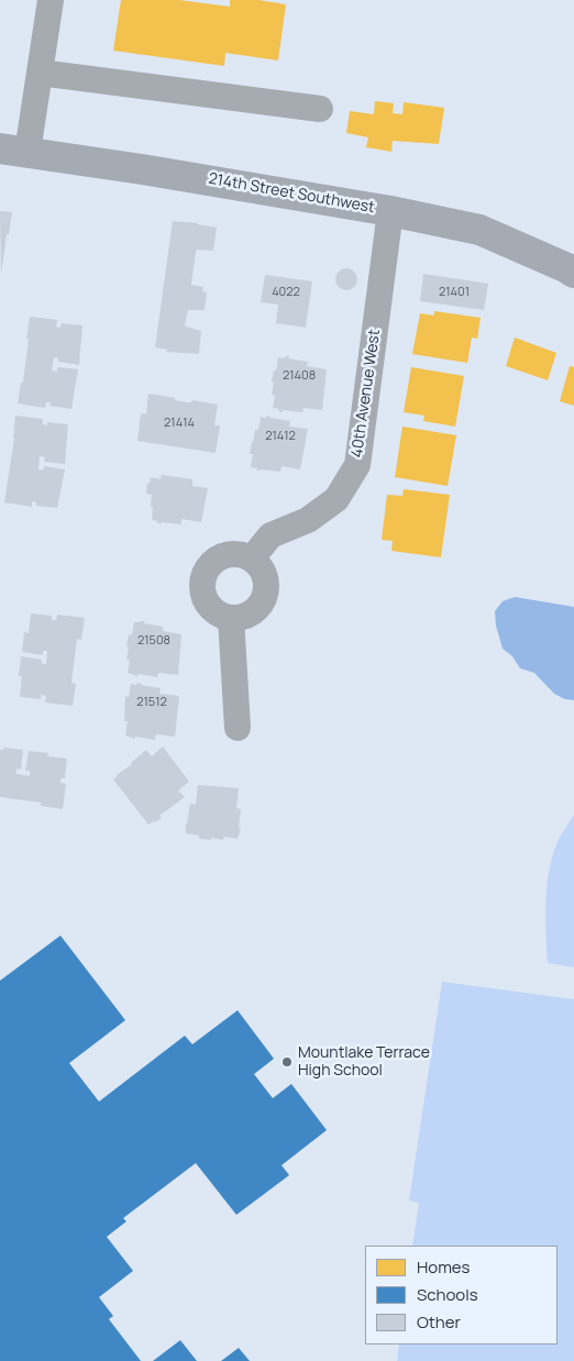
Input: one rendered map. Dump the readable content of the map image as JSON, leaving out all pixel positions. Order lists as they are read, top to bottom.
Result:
{
  "streets": {
    "street": ["214th Street Southwest", "40th Avenue West"]
  },
  "crossings": [
    ["214th Street Southwest", "40th Avenue West"]
  ],
  "places": ["Mountlake Terrace High School"],
  "house_numbers": [
    "4022",
    "21401",
    "21408",
    "21414",
    "21412",
    "21508",
    "21512"
  ],
  "legend": ["Homes", "Schools", "Other"]
}
